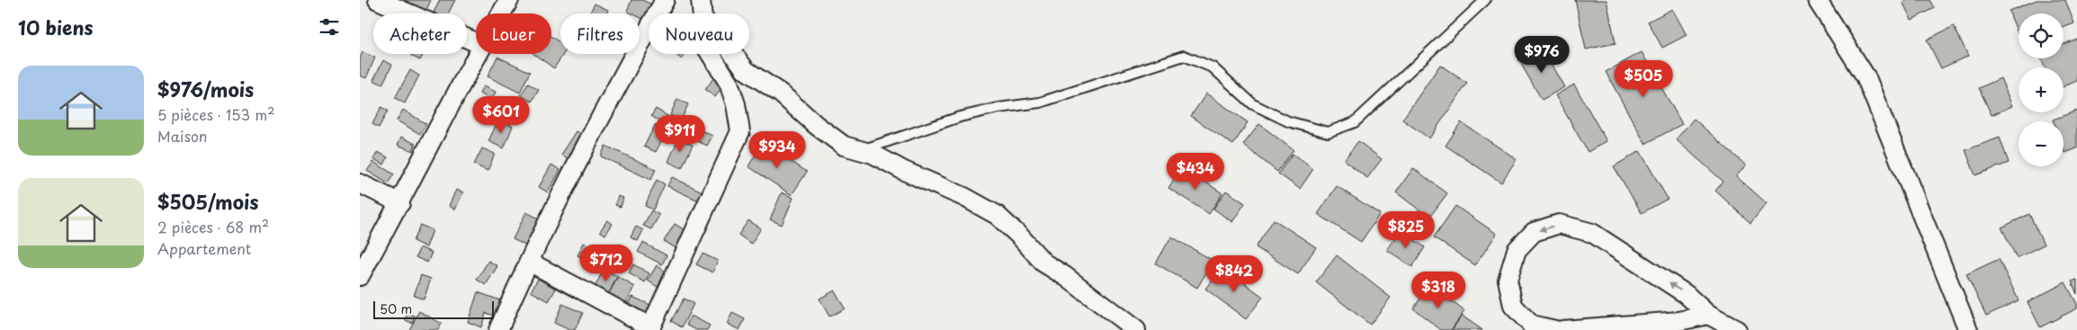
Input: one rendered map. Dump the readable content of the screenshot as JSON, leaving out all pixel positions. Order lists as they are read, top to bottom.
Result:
{
  "scale_bar": "50 m",
  "page": {
    "heading": "10 biens",
    "map_buttons": ["+", "−"],
    "chip": [
      "Acheter",
      "Louer",
      "Filtres",
      "Nouveau"
    ],
    "price": [
      "$976",
      "$505",
      "$601",
      "$911",
      "$934",
      "$434",
      "$825",
      "$712",
      "$842",
      "$318"
    ],
    "list": [
      {
        "name": "$976/mois",
        "note": "5 pièces · 153 m² · Maison"
      },
      {
        "name": "$505/mois",
        "note": "2 pièces · 68 m² · Appartement"
      }
    ],
    "scale": "50 m"
  }
}
